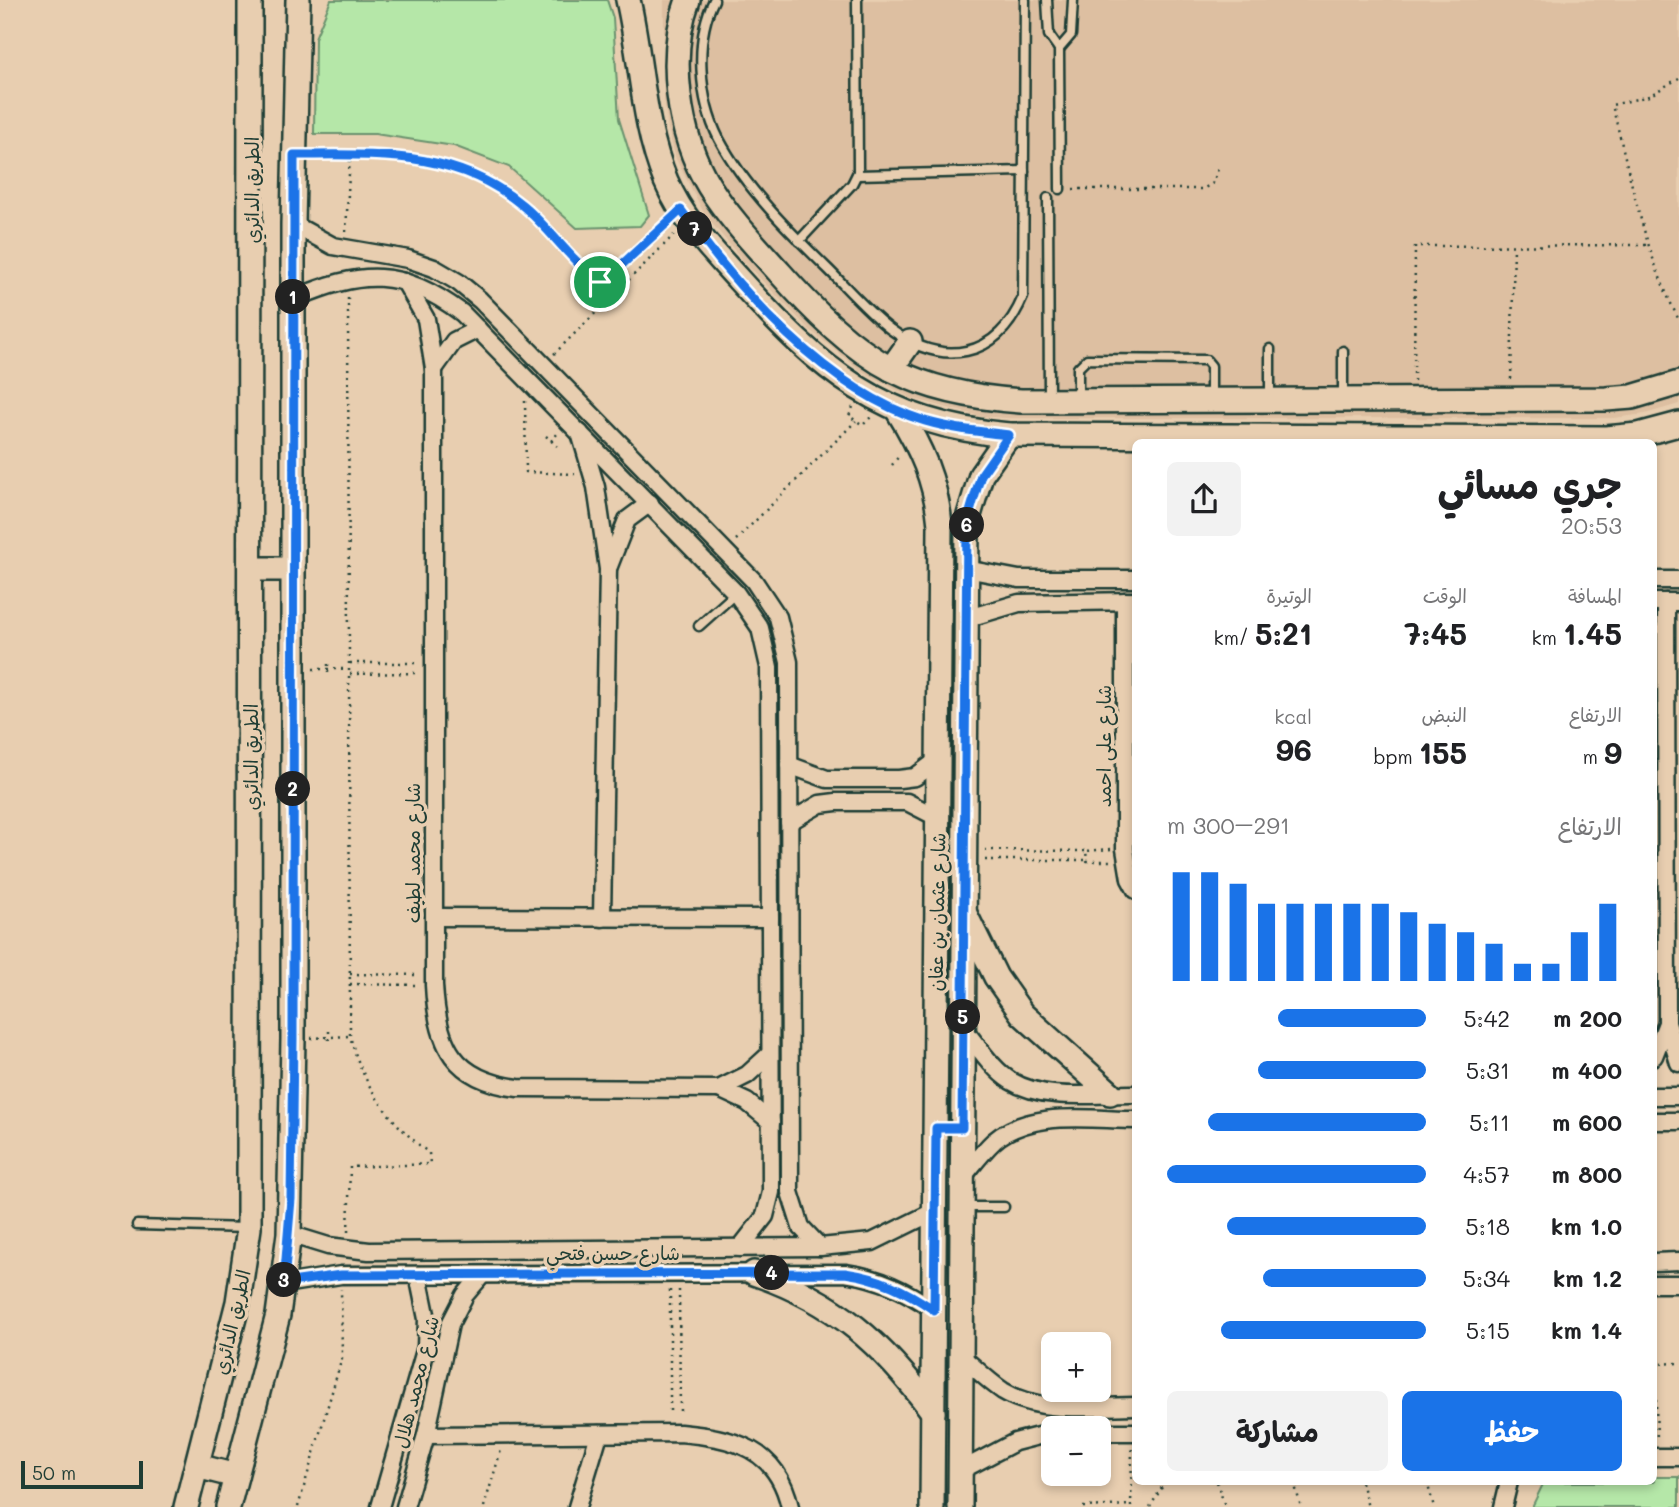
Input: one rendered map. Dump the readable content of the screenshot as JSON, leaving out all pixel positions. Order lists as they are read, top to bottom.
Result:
{
  "streets": {
    "street": [
      "الطريق الدائري",
      "شارع على احمد",
      "شارع محمد لطيف",
      "شارع عثمان بن عفان",
      "شارع حسن فتحي",
      "شارع محمد هلال"
    ]
  },
  "crossings": [
    ["شارع عثمان بن عفان", "شارع حسن فتحي"],
    ["شارع حسن فتحي", "شارع محمد هلال"]
  ],
  "scale_bar": "50 m",
  "page": {
    "pins": [
      "7",
      "1",
      "6",
      "2",
      "5",
      "4",
      "3"
    ],
    "heading": ["جري مسائي", "20:53"],
    "stats": [
      ["المسافة", "1.45 km"],
      ["الوقت", "7:45"],
      ["الوتيرة", "5:21 /km"],
      ["الارتفاع", "9 m"],
      ["النبض", "155 bpm"],
      ["kcal", "96"]
    ],
    "chart": ["الارتفاع", "291–300 m"],
    "list": [
      {
        "name": "200 m",
        "note": "5:42"
      },
      {
        "name": "400 m",
        "note": "5:31"
      },
      {
        "name": "600 m",
        "note": "5:11"
      },
      {
        "name": "800 m",
        "note": "4:57"
      },
      {
        "name": "1.0 km",
        "note": "5:18"
      },
      {
        "name": "1.2 km",
        "note": "5:34"
      },
      {
        "name": "1.4 km",
        "note": "5:15"
      }
    ],
    "map_buttons": ["+", "−"],
    "buttons": ["حفظ", "مشاركة"],
    "scale": "50 m"
  }
}
